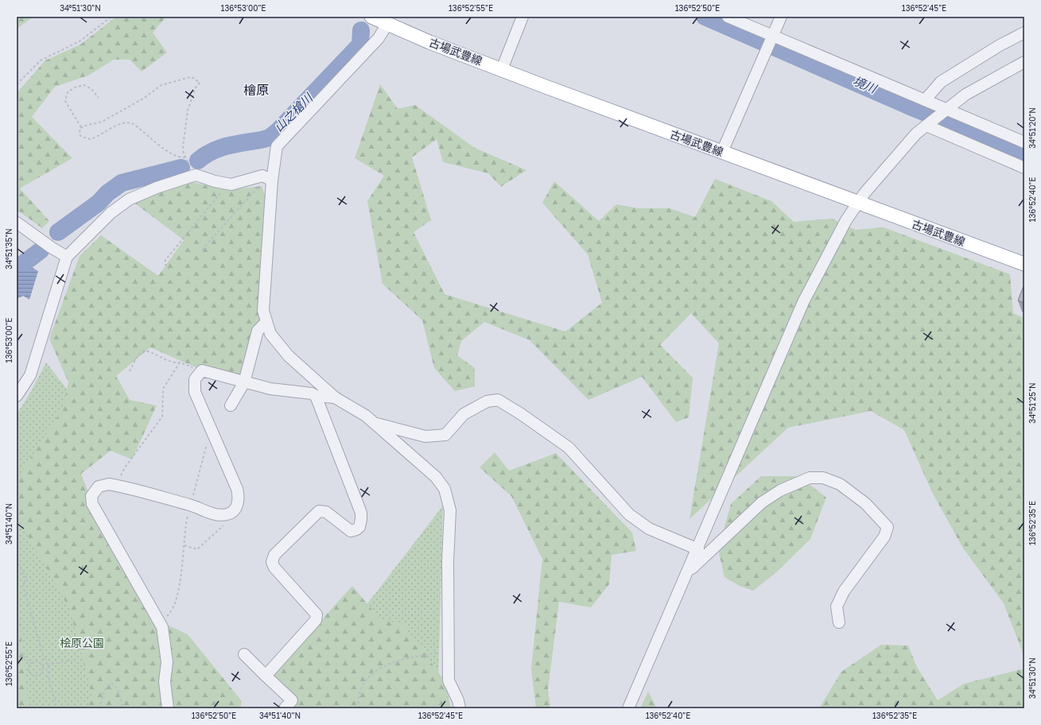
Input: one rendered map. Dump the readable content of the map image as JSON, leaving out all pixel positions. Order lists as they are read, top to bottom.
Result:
{
  "streets": {
    "main road": ["古場武豊線"]
  },
  "districts": ["檜原"],
  "water": ["境川", "山之槍川"],
  "parks": ["桧原公園"],
  "coordinates": [
    "34°51'30\"N",
    "136°53'00\"E",
    "136°52'55\"E",
    "136°52'50\"E",
    "136°52'45\"E",
    "34°51'20\"N",
    "136°52'40\"E",
    "34°51'35\"N",
    "34°51'25\"N",
    "136°52'35\"E",
    "34°51'40\"N"
  ]
}
